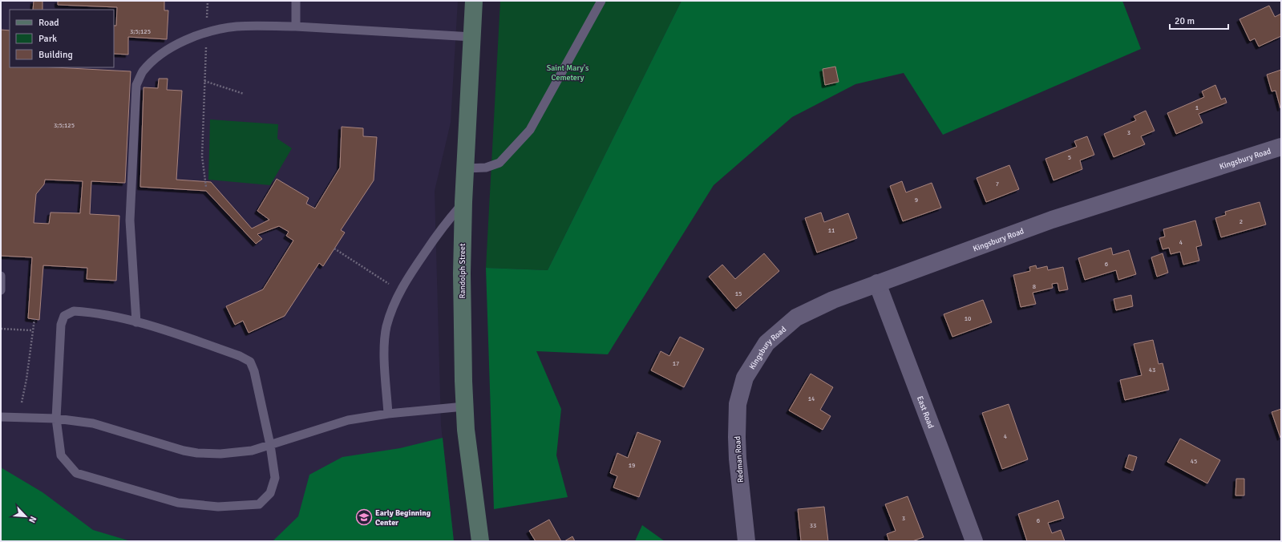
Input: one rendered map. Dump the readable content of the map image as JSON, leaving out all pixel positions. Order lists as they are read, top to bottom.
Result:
{
  "streets": {
    "main road": ["Randolph Street"],
    "street": ["Kingsbury Road", "East Road", "Redman Road"]
  },
  "crossings": [
    ["Kingsbury Road", "East Road"],
    ["Kingsbury Road", "Redman Road"]
  ],
  "parks": ["Saint Mary's Cemetery"],
  "places": {
    "school or university": ["Early Beginning Center"]
  },
  "house_numbers": [
    "3;5;125",
    "1",
    "3;5;125",
    "3",
    "5",
    "7",
    "9",
    "2",
    "11",
    "4",
    "6",
    "8",
    "15",
    "10",
    "17",
    "43",
    "14",
    "4",
    "45",
    "19",
    "3",
    "6",
    "33"
  ],
  "legend": ["Road", "Park", "Building"],
  "scale_bar": "20 m",
  "north": "bottom right"
}
